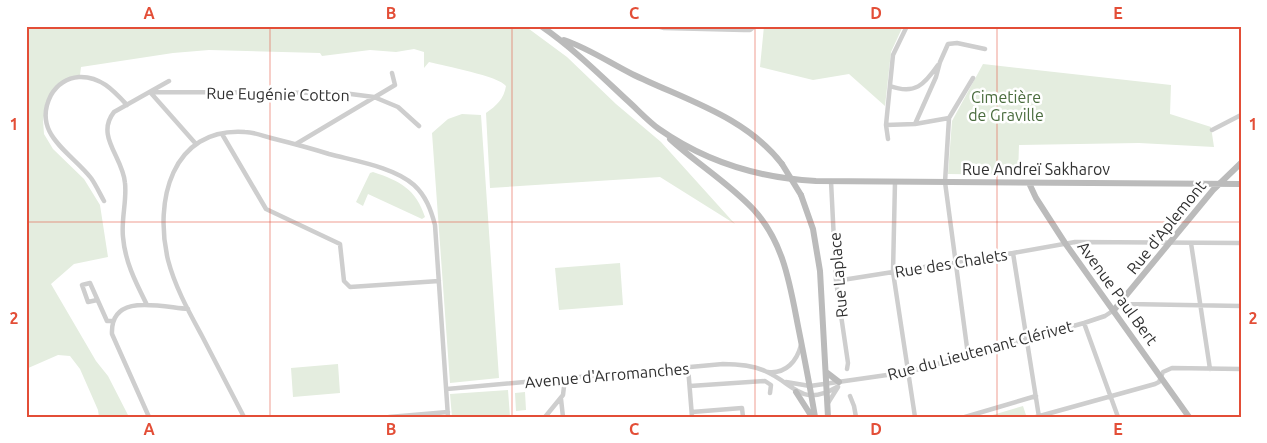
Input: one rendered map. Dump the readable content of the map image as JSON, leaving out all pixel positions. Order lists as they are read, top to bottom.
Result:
{
  "streets": {
    "street": [
      "Rue Eugénie Cotton",
      "Rue Andreï Sakharov",
      "Rue d'Aplemont",
      "Rue des Chalets",
      "Rue Laplace",
      "Avenue Paul Bert",
      "Rue du Lieutenant Clérivet",
      "Avenue d'Arromanches"
    ]
  },
  "crossings": [
    ["Rue Andreï Sakharov", "Rue d'Aplemont"],
    ["Rue Andreï Sakharov", "Rue Laplace"],
    ["Rue Andreï Sakharov", "Avenue Paul Bert"],
    ["Rue d'Aplemont", "Rue des Chalets"],
    ["Rue d'Aplemont", "Avenue Paul Bert"],
    ["Rue d'Aplemont", "Rue du Lieutenant Clérivet"],
    ["Rue des Chalets", "Rue Laplace"],
    ["Rue des Chalets", "Avenue Paul Bert"],
    ["Avenue Paul Bert", "Rue du Lieutenant Clérivet"],
    ["Rue du Lieutenant Clérivet", "Avenue d'Arromanches"]
  ],
  "parks": ["Cimetière de Graville"],
  "grid": {
    "columns": [
      "A",
      "B",
      "C",
      "D",
      "E"
    ],
    "rows": ["1", "2"]
  }
}
